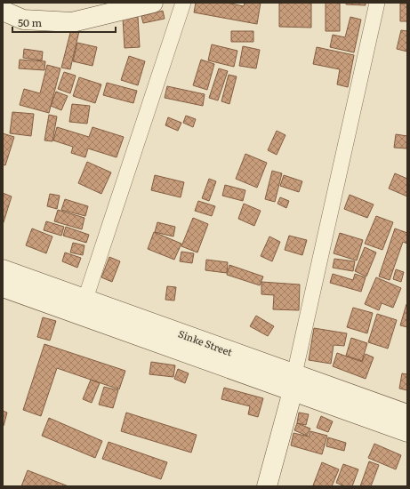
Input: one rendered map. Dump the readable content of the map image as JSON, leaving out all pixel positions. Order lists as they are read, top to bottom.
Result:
{
  "streets": {
    "street": ["Sinke Street"]
  },
  "scale_bar": "50 m"
}
